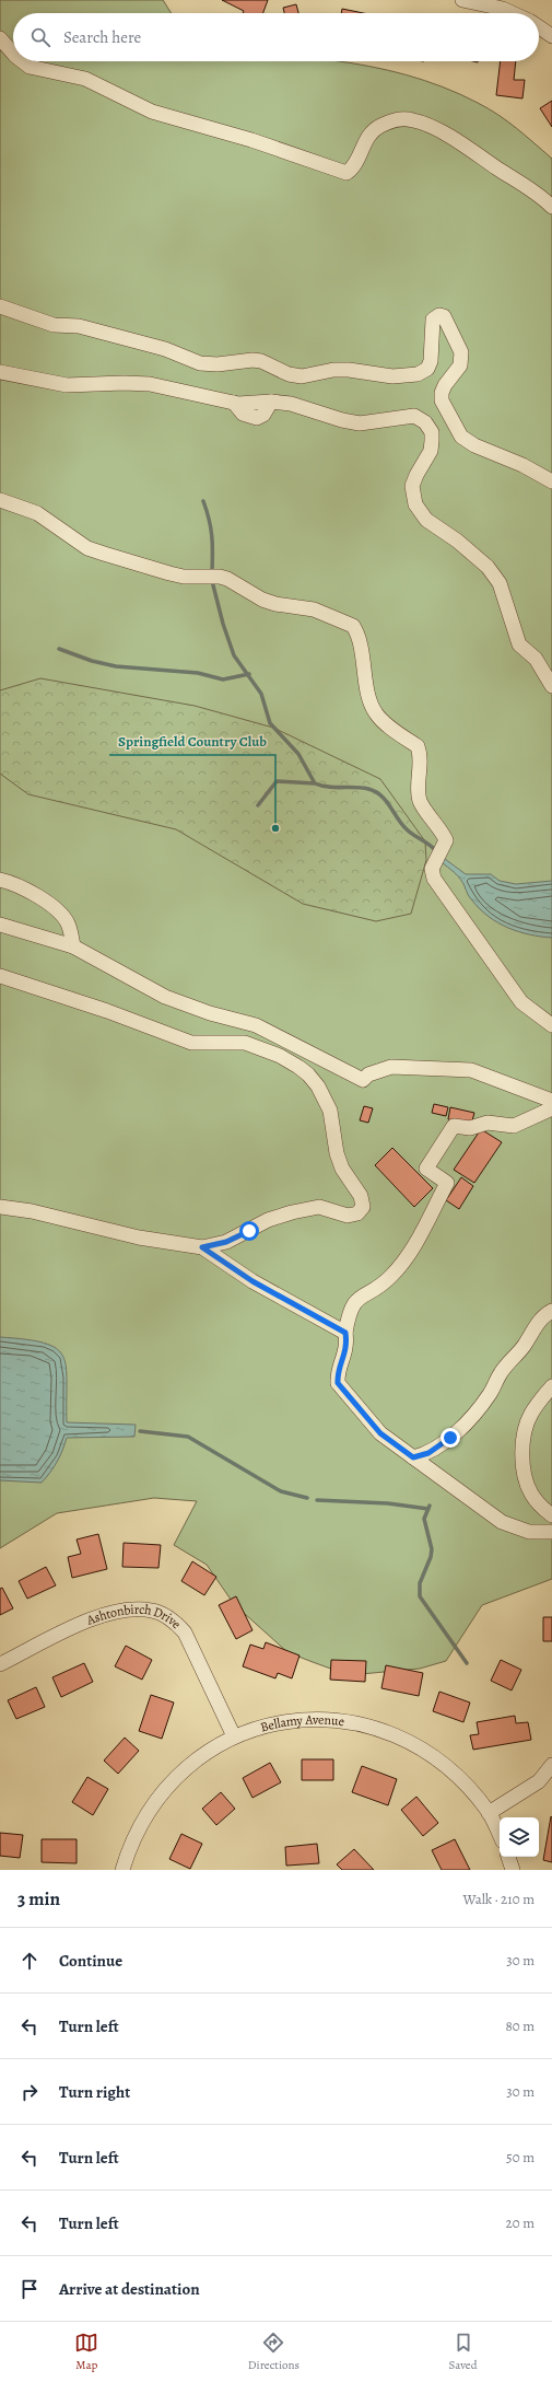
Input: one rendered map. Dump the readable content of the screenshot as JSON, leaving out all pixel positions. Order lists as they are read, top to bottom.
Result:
{
  "streets": {
    "street": ["Ashtonbirch Drive", "Bellamy Avenue"]
  },
  "crossings": [
    ["Ashtonbirch Drive", "Bellamy Avenue"]
  ],
  "places": ["Springfield Country Club"],
  "page": {
    "search": "Search here",
    "heading": ["3 min", "Walk · 210 m"],
    "list": [
      ["Continue", "30 m"],
      ["Turn left", "80 m"],
      ["Turn right", "30 m"],
      ["Turn left", "50 m"],
      ["Turn left", "20 m"],
      "Arrive at destination"
    ],
    "nav": ["Map", "Directions", "Saved"]
  }
}
